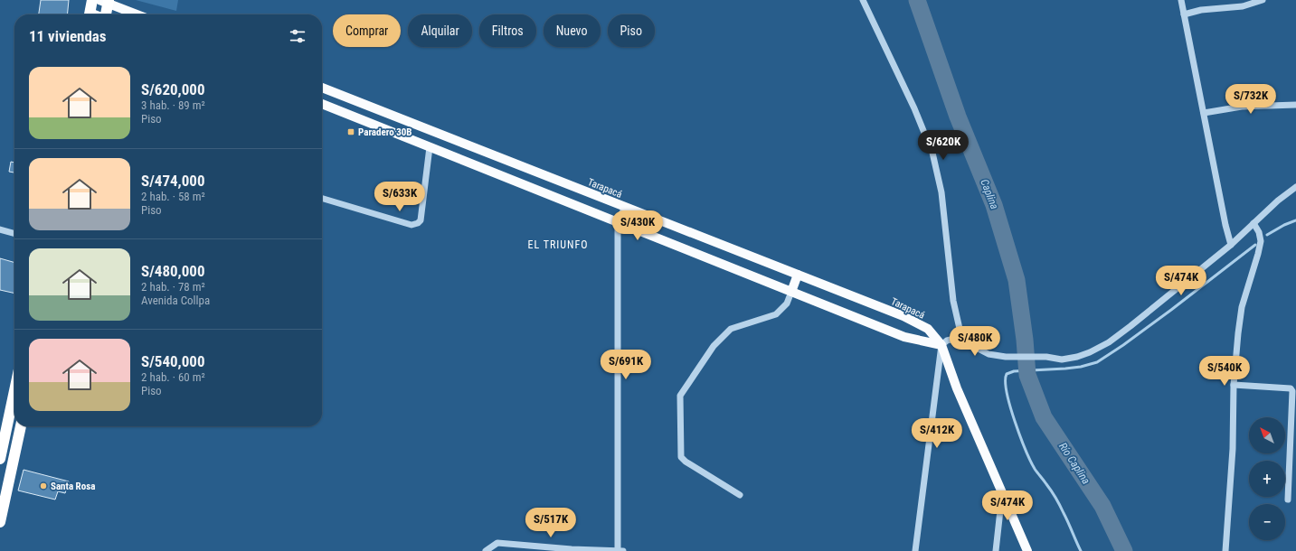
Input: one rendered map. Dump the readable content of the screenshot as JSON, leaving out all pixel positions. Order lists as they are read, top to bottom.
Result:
{
  "streets": {
    "main road": ["Tarapacá"]
  },
  "districts": ["EL TRIUNFO"],
  "water": ["Caplina", "Río Caplina"],
  "places": {
    "transit": ["Paradero 30B"],
    "other": ["Santa Rosa"]
  },
  "north": "top left",
  "page": {
    "chip": [
      "Comprar",
      "Alquilar",
      "Filtros",
      "Nuevo",
      "Piso"
    ],
    "heading": "11 viviendas",
    "list": [
      {
        "name": "S/620,000",
        "note": "3 hab. · 89 m² · Piso"
      },
      {
        "name": "S/474,000",
        "note": "2 hab. · 58 m² · Piso"
      },
      {
        "name": "S/480,000",
        "note": "2 hab. · 78 m² · Avenida Collpa"
      },
      {
        "name": "S/540,000",
        "note": "2 hab. · 60 m² · Piso"
      }
    ],
    "price": [
      "S/732K",
      "S/620K",
      "S/633K",
      "S/430K",
      "S/474K",
      "S/480K",
      "S/691K",
      "S/540K",
      "S/412K",
      "S/474K",
      "S/517K"
    ],
    "map_buttons": ["+", "−"]
  }
}
